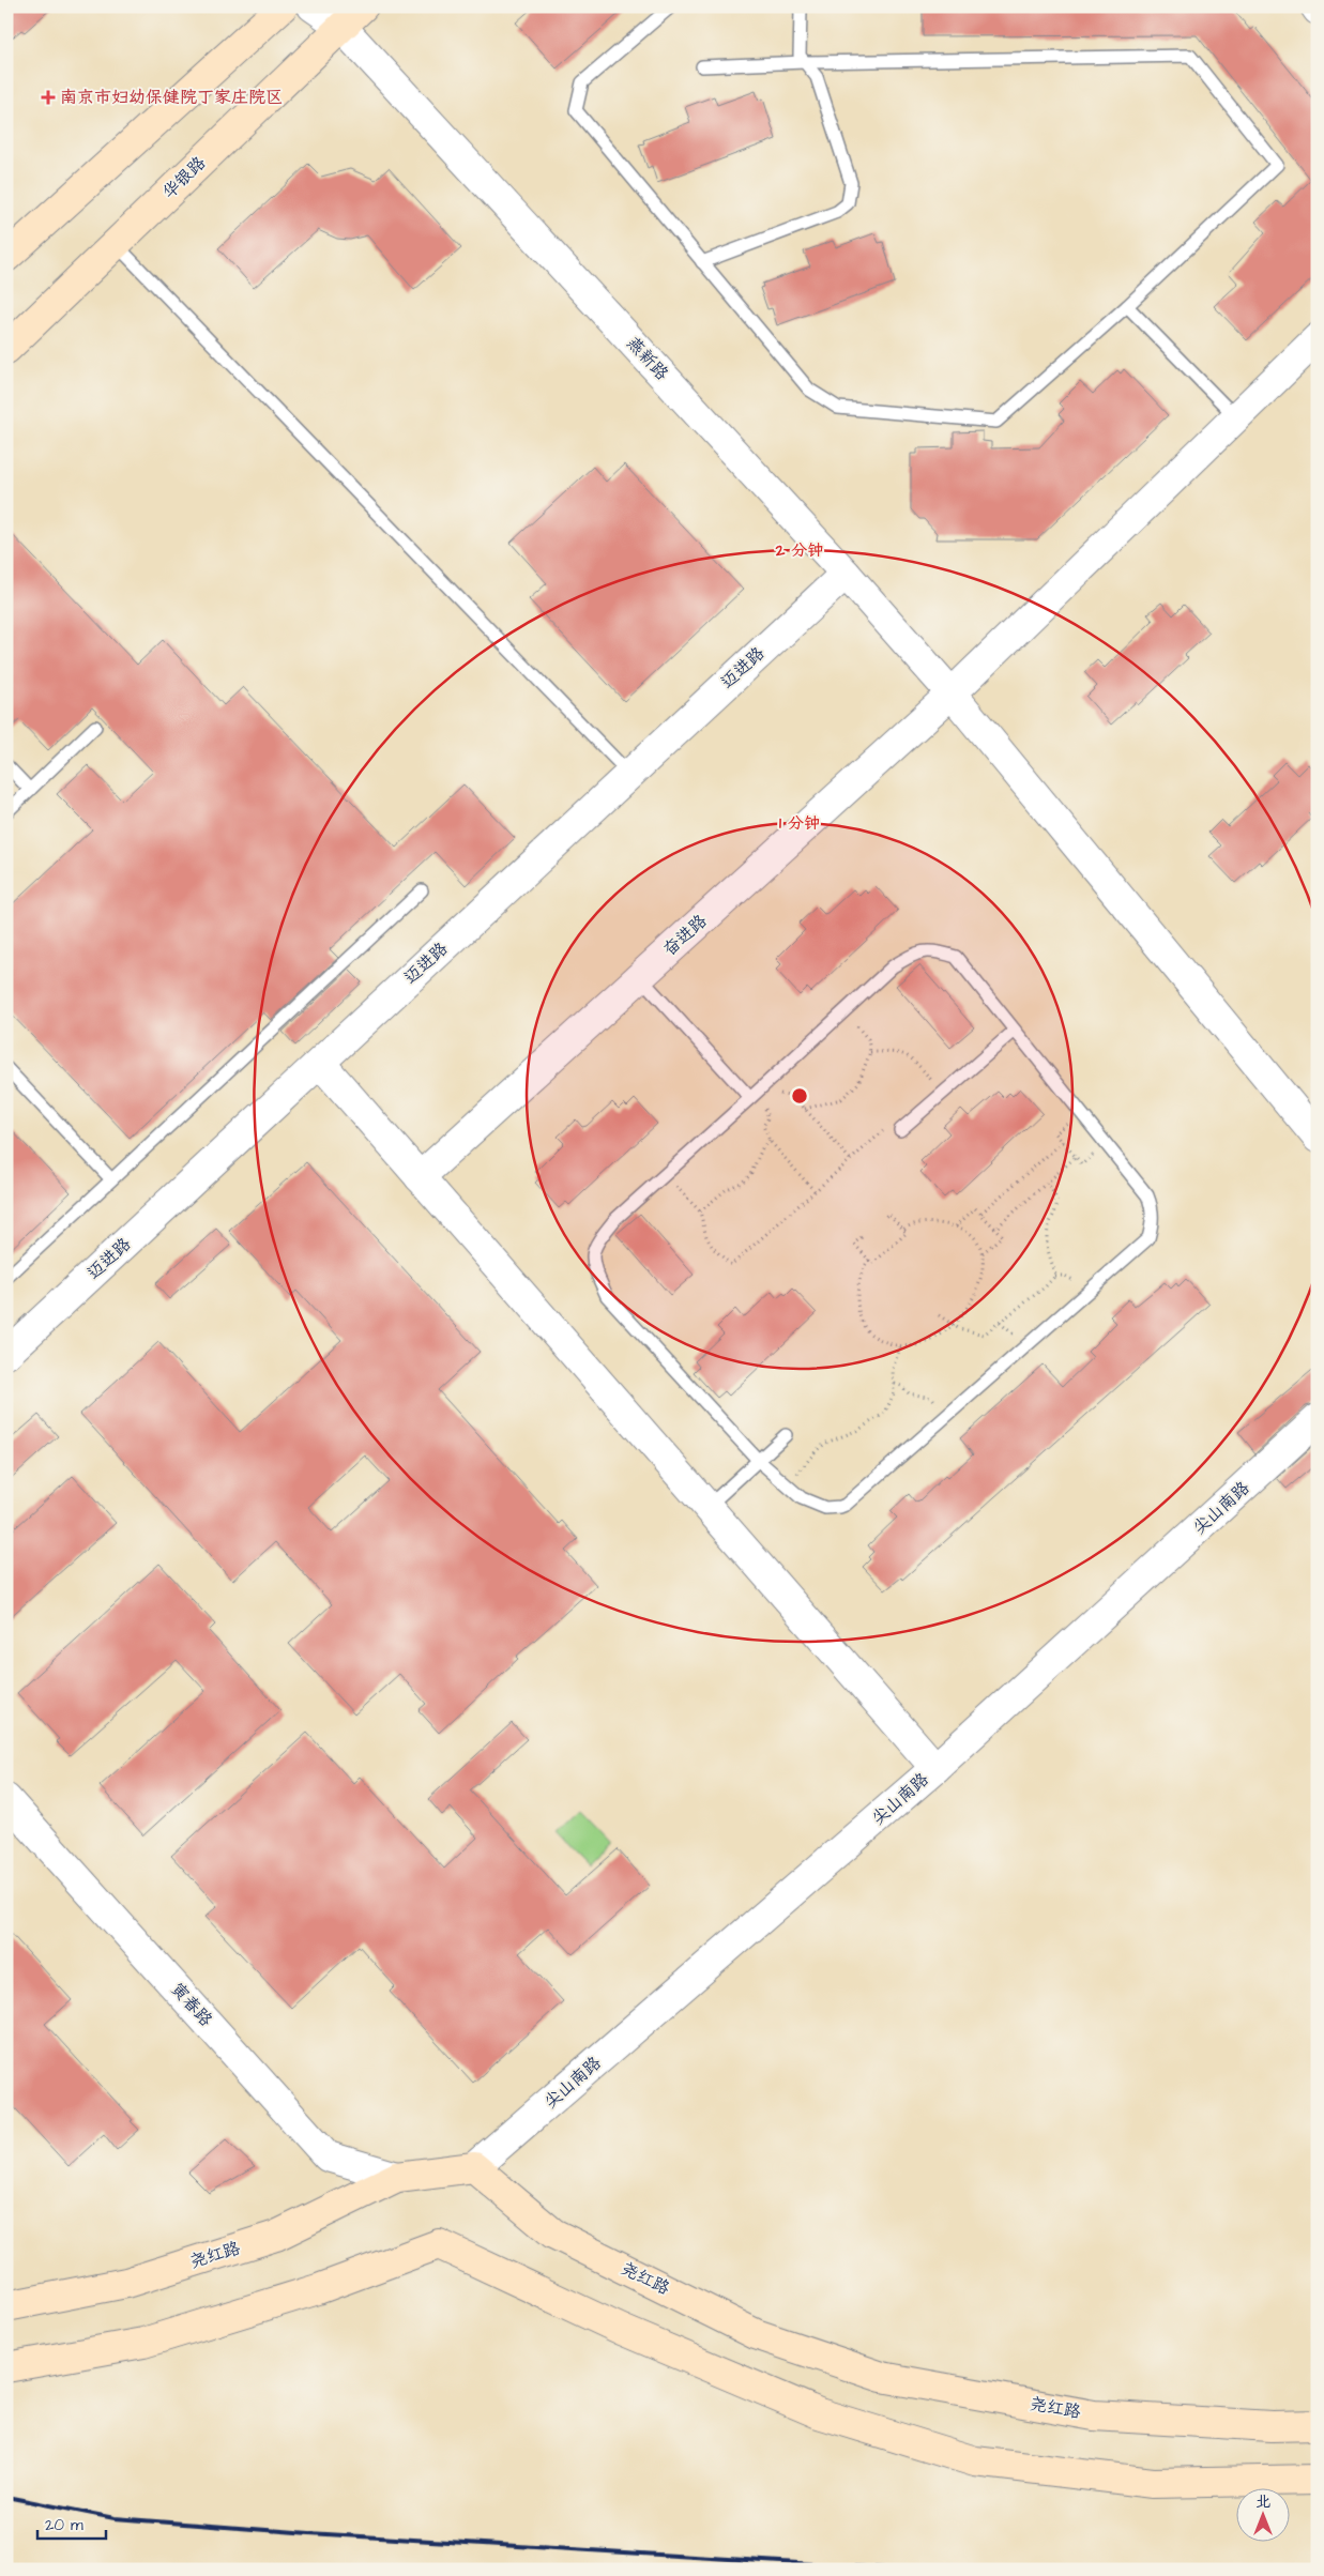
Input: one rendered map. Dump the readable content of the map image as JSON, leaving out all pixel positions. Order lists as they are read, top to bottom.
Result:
{
  "streets": {
    "main road": ["华银路", "尧红路"],
    "street": [
      "燕新路",
      "迈进路",
      "奋进路",
      "尖山南路",
      "寅春路"
    ]
  },
  "crossings": [
    ["华银路", "燕新路"],
    ["燕新路", "迈进路"],
    ["燕新路", "奋进路"],
    ["尖山南路", "尧红路"],
    ["寅春路", "尧红路"]
  ],
  "places": {
    "health": ["南京市妇幼保健院丁家庄院区"]
  },
  "scale_bar": "20 m",
  "north": "top",
  "rings": ["2 分钟", "1 分钟"]
}
